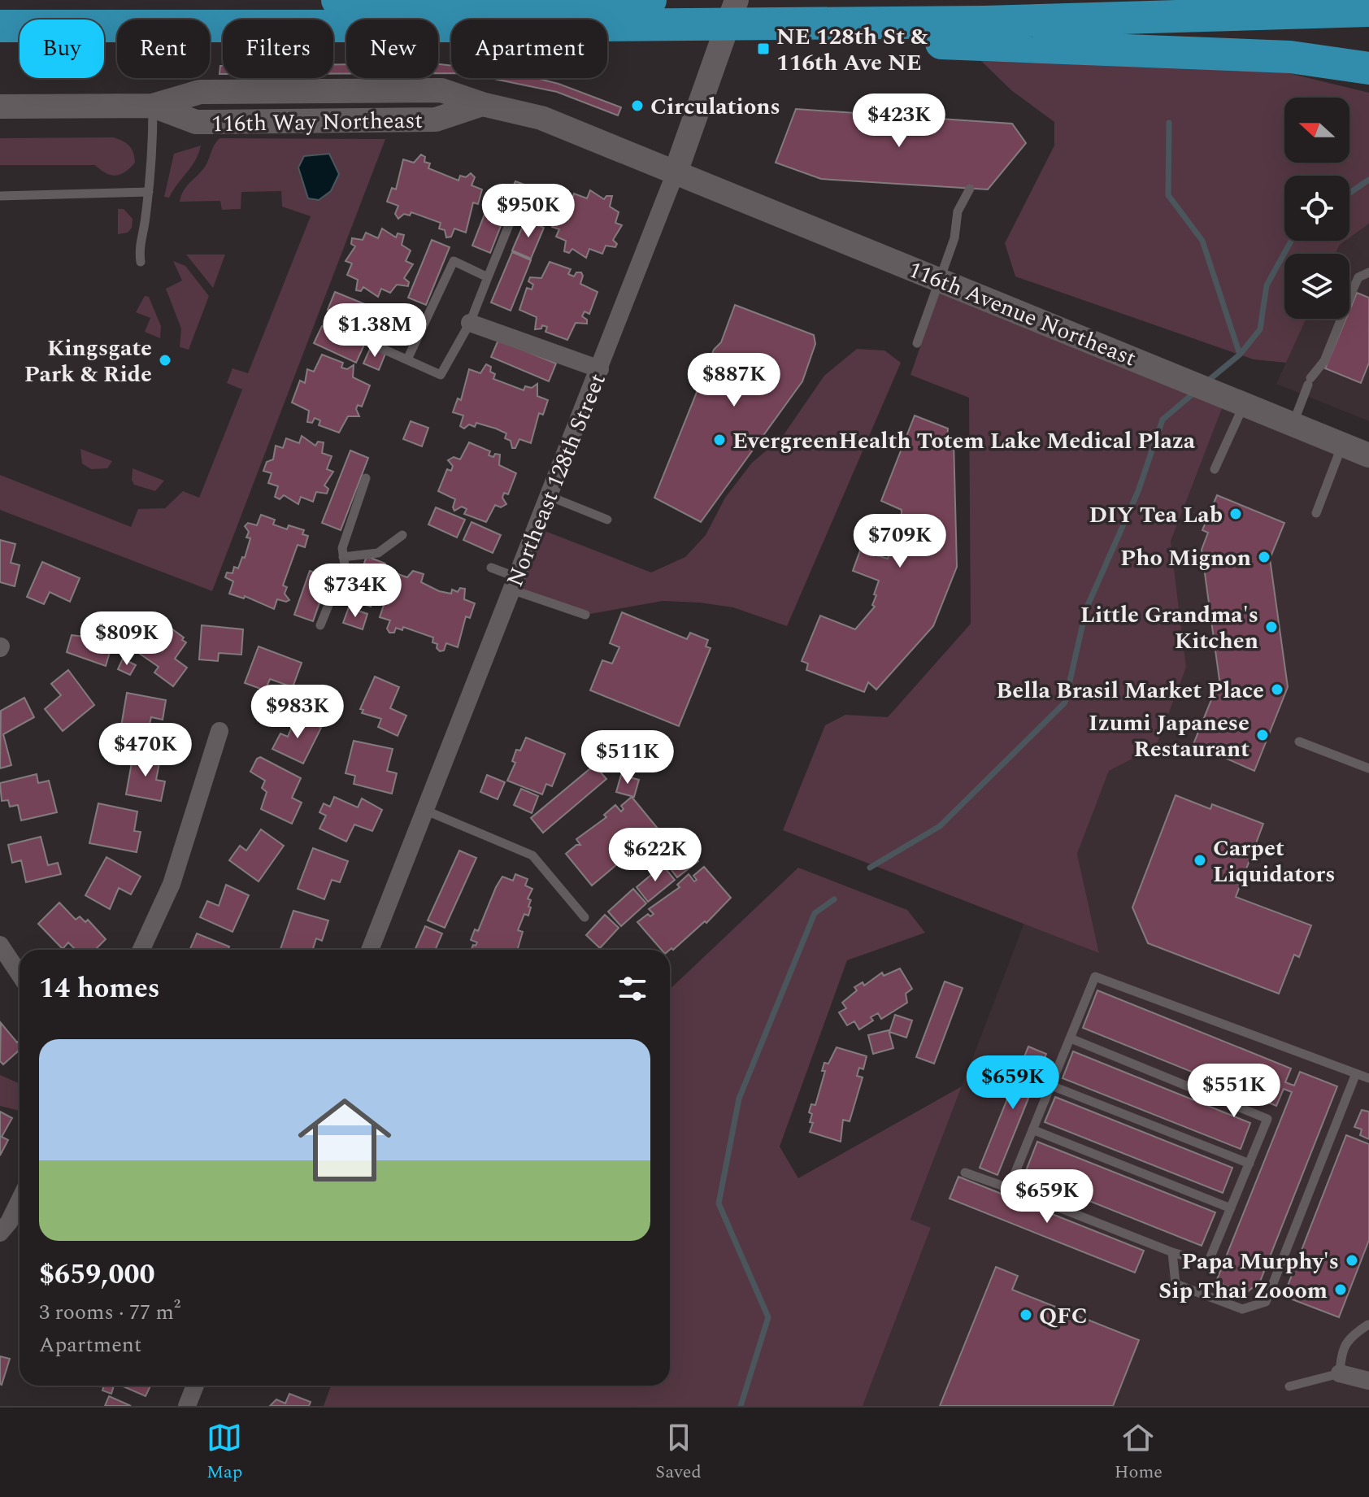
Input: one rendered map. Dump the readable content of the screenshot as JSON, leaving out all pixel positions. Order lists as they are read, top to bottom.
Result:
{
  "streets": {
    "street": ["116th Way Northeast", "116th Avenue Northeast", "Northeast 128th Street"]
  },
  "crossings": [
    ["116th Way Northeast", "116th Avenue Northeast"],
    ["116th Way Northeast", "Northeast 128th Street"],
    ["116th Avenue Northeast", "Northeast 128th Street"]
  ],
  "places": {
    "transit": ["NE 128th St & 116th Ave NE"],
    "other": [
      "Circulations",
      "Kingsgate Park & Ride",
      "EvergreenHealth Totem Lake Medical Plaza",
      "DIY Tea Lab",
      "Pho Mignon",
      "Little Grandma's Kitchen",
      "Bella Brasil Market Place",
      "Izumi Japanese Restaurant",
      "Carpet Liquidators",
      "Papa Murphy's",
      "Sip Thai Zooom",
      "QFC"
    ]
  },
  "north": "left",
  "page": {
    "chip": [
      "Buy",
      "Rent",
      "Filters",
      "New",
      "Apartment"
    ],
    "price": [
      "$423K",
      "$950K",
      "$1.38M",
      "$887K",
      "$709K",
      "$734K",
      "$809K",
      "$983K",
      "$470K",
      "$511K",
      "$622K",
      "$659K",
      "$551K",
      "$659K"
    ],
    "heading": "14 homes",
    "list": [
      {
        "name": "$659,000",
        "note": "3 rooms · 77 m² · Apartment"
      }
    ],
    "tabs": ["Map", "Saved", "Home"]
  }
}
